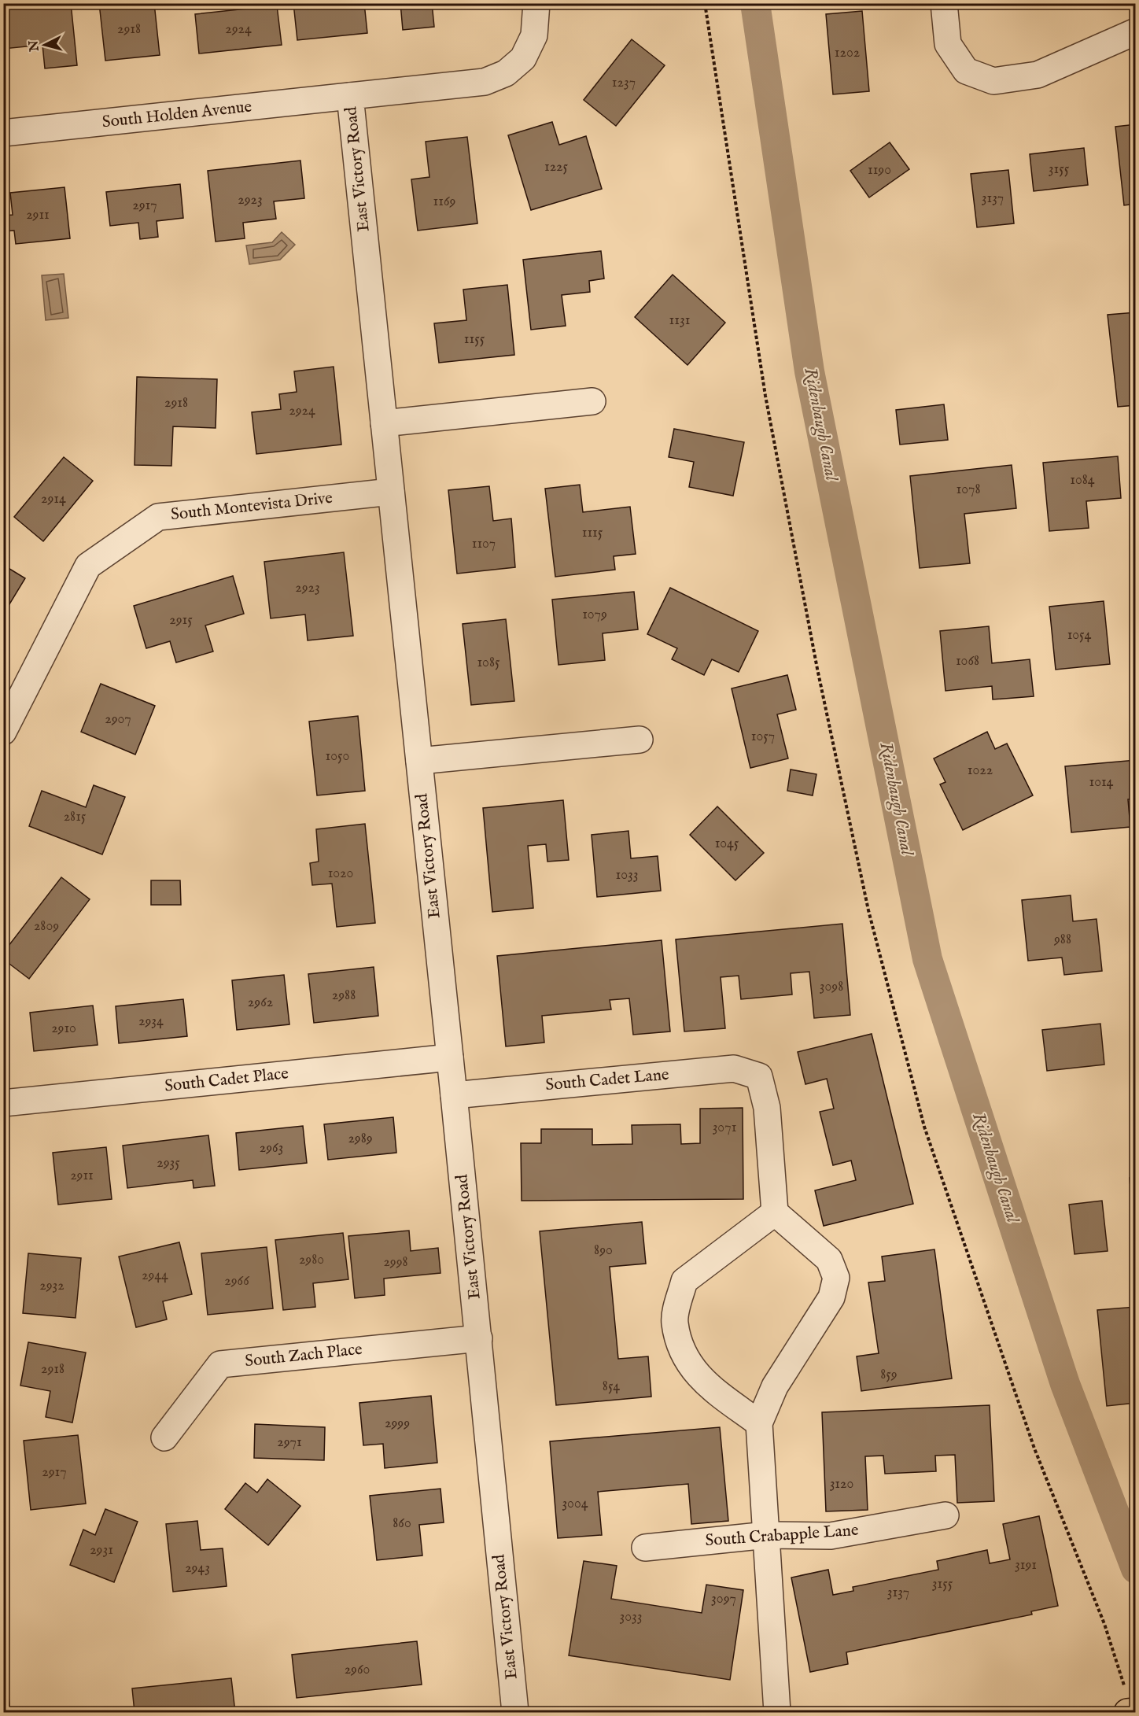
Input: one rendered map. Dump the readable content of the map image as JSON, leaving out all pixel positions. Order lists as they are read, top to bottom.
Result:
{
  "streets": {
    "street": [
      "South Holden Avenue",
      "East Victory Road",
      "South Montevista Drive",
      "South Cadet Place",
      "South Cadet Lane",
      "South Zach Place",
      "South Crabapple Lane"
    ]
  },
  "crossings": [
    ["South Holden Avenue", "East Victory Road"],
    ["East Victory Road", "South Montevista Drive"],
    ["East Victory Road", "South Cadet Place"],
    ["East Victory Road", "South Cadet Lane"],
    ["East Victory Road", "South Zach Place"]
  ],
  "water": ["Ridenbaugh Canal"],
  "house_numbers": [
    "2918",
    "2924",
    "1202",
    "1237",
    "1225",
    "3155",
    "1190",
    "3137",
    "2923",
    "1169",
    "2917",
    "2911",
    "1131",
    "1155",
    "2918",
    "2924",
    "1084",
    "1078",
    "2914",
    "1115",
    "1107",
    "2923",
    "1079",
    "2915",
    "1054",
    "1068",
    "1085",
    "2907",
    "1057",
    "1050",
    "1022",
    "1014",
    "2815",
    "1045",
    "1020",
    "1033",
    "2809",
    "988",
    "3098",
    "2988",
    "2962",
    "2934",
    "2910",
    "3071",
    "2989",
    "2963",
    "2935",
    "2911",
    "890",
    "2980",
    "2998",
    "2944",
    "2966",
    "2932",
    "2918",
    "859",
    "854",
    "2999",
    "2971",
    "2917",
    "3120",
    "3004",
    "860",
    "2931",
    "3191",
    "2943",
    "3155",
    "3137",
    "3097",
    "3033",
    "2960"
  ],
  "north": "left"
}
